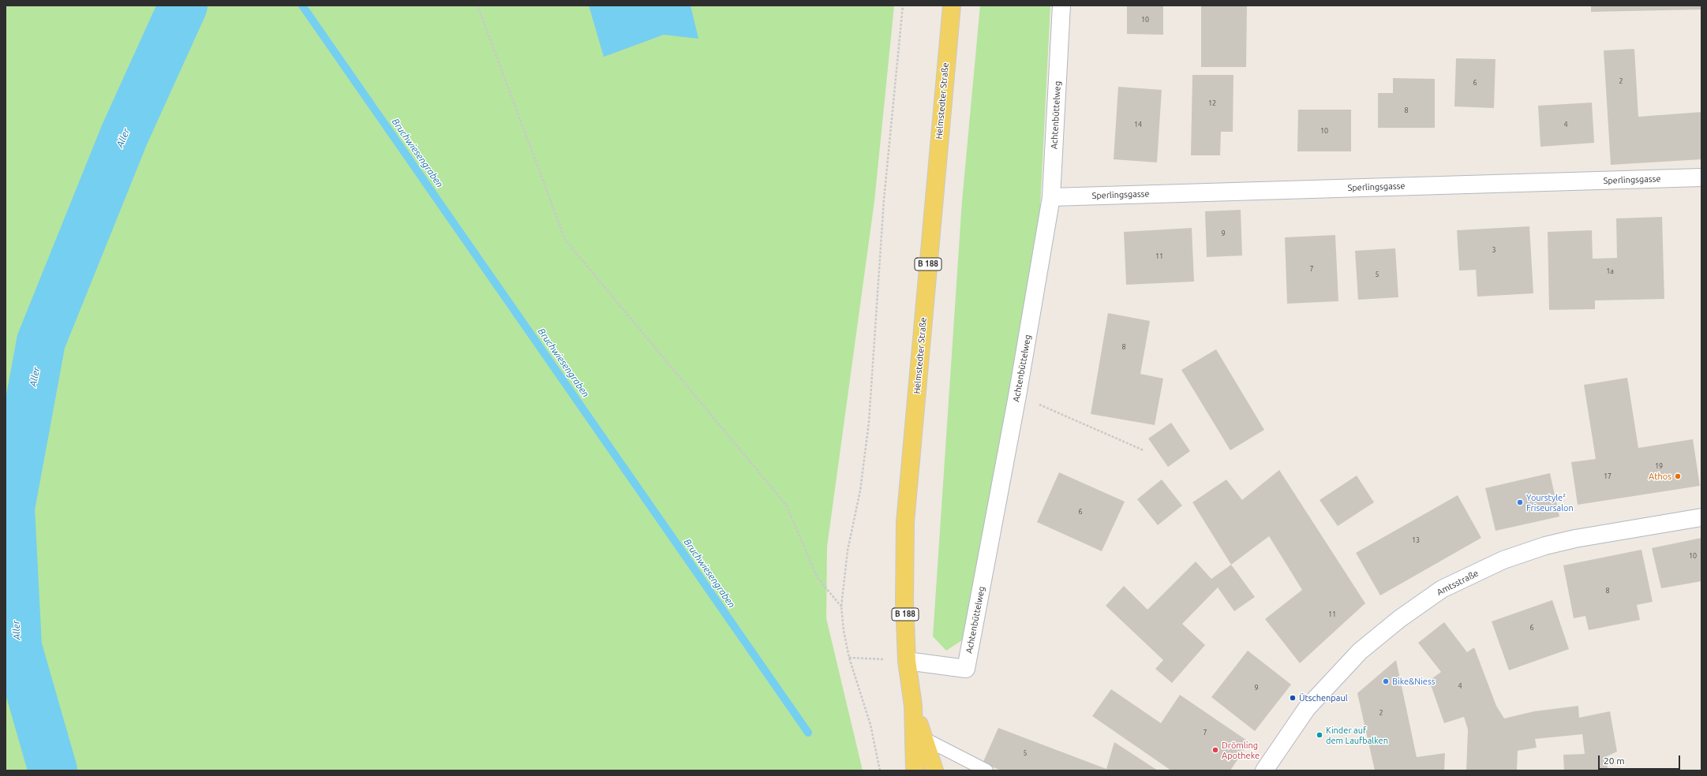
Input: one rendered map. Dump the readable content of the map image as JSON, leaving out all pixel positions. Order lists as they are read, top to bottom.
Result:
{
  "streets": {
    "main road": ["Helmstedter Straße", "B 188"],
    "street": ["Achtenbüttelweg", "Sperlingsgasse", "Amtsstraße"]
  },
  "crossings": [
    ["Helmstedter Straße", "Achtenbüttelweg"],
    ["Achtenbüttelweg", "Sperlingsgasse"]
  ],
  "water": ["Aller", "Bruchwiesengraben"],
  "places": [
    "Athos",
    "Yourstyle² Friseursalon",
    "Bike&Niess",
    "Ütschenpaul",
    "Kinder auf dem Laufbalken",
    "Drömling Apotheke"
  ],
  "house_numbers": [
    "10",
    "2",
    "6",
    "12",
    "8",
    "14",
    "4",
    "10",
    "9",
    "3",
    "11",
    "7",
    "1a",
    "5",
    "8",
    "19",
    "17",
    "6",
    "13",
    "10",
    "8",
    "11",
    "6",
    "4",
    "9",
    "2",
    "7",
    "5"
  ],
  "scale_bar": "20 m"
}
